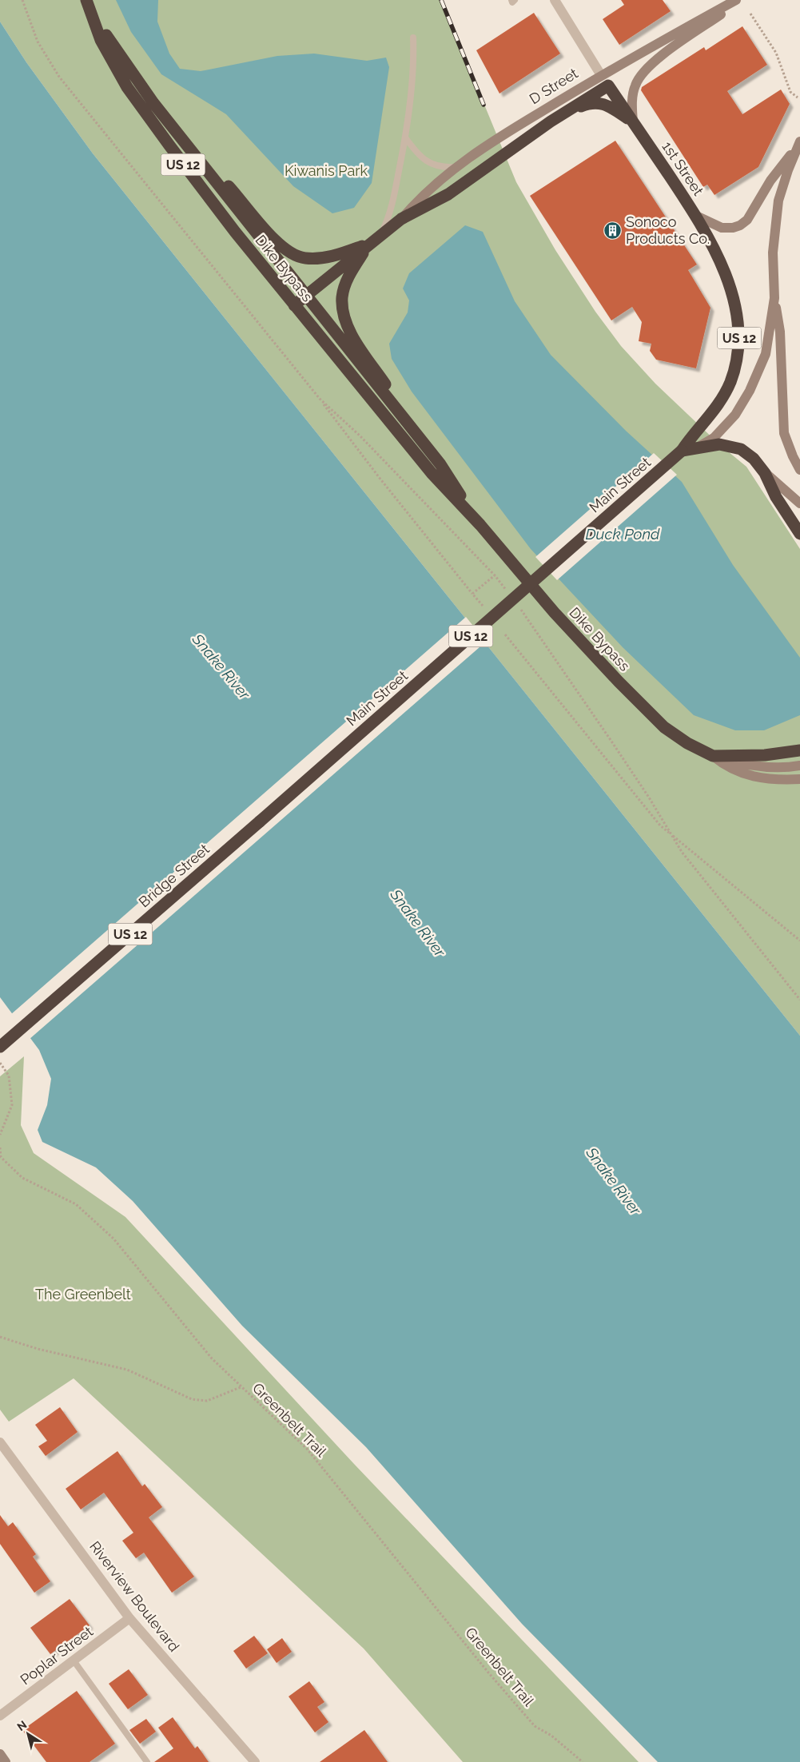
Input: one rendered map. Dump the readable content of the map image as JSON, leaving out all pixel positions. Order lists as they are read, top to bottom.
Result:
{
  "streets": {
    "highway": [
      "D Street",
      "US 12",
      "1st Street",
      "Dike Bypass",
      "Main Street",
      "Bridge Street"
    ],
    "street": ["Riverview Boulevard", "Poplar Street"],
    "path": ["Greenbelt Trail"]
  },
  "crossings": [
    ["D Street", "1st Street"],
    ["D Street", "Dike Bypass"],
    ["US 12", "Dike Bypass"],
    ["US 12", "Main Street"],
    ["1st Street", "Main Street"],
    ["Main Street", "Bridge Street"],
    ["Riverview Boulevard", "Poplar Street"]
  ],
  "water": ["Duck Pond", "Snake River"],
  "parks": ["Kiwanis Park", "The Greenbelt"],
  "places": {
    "building": ["Sonoco Products Co."]
  },
  "north": "top left"
}
